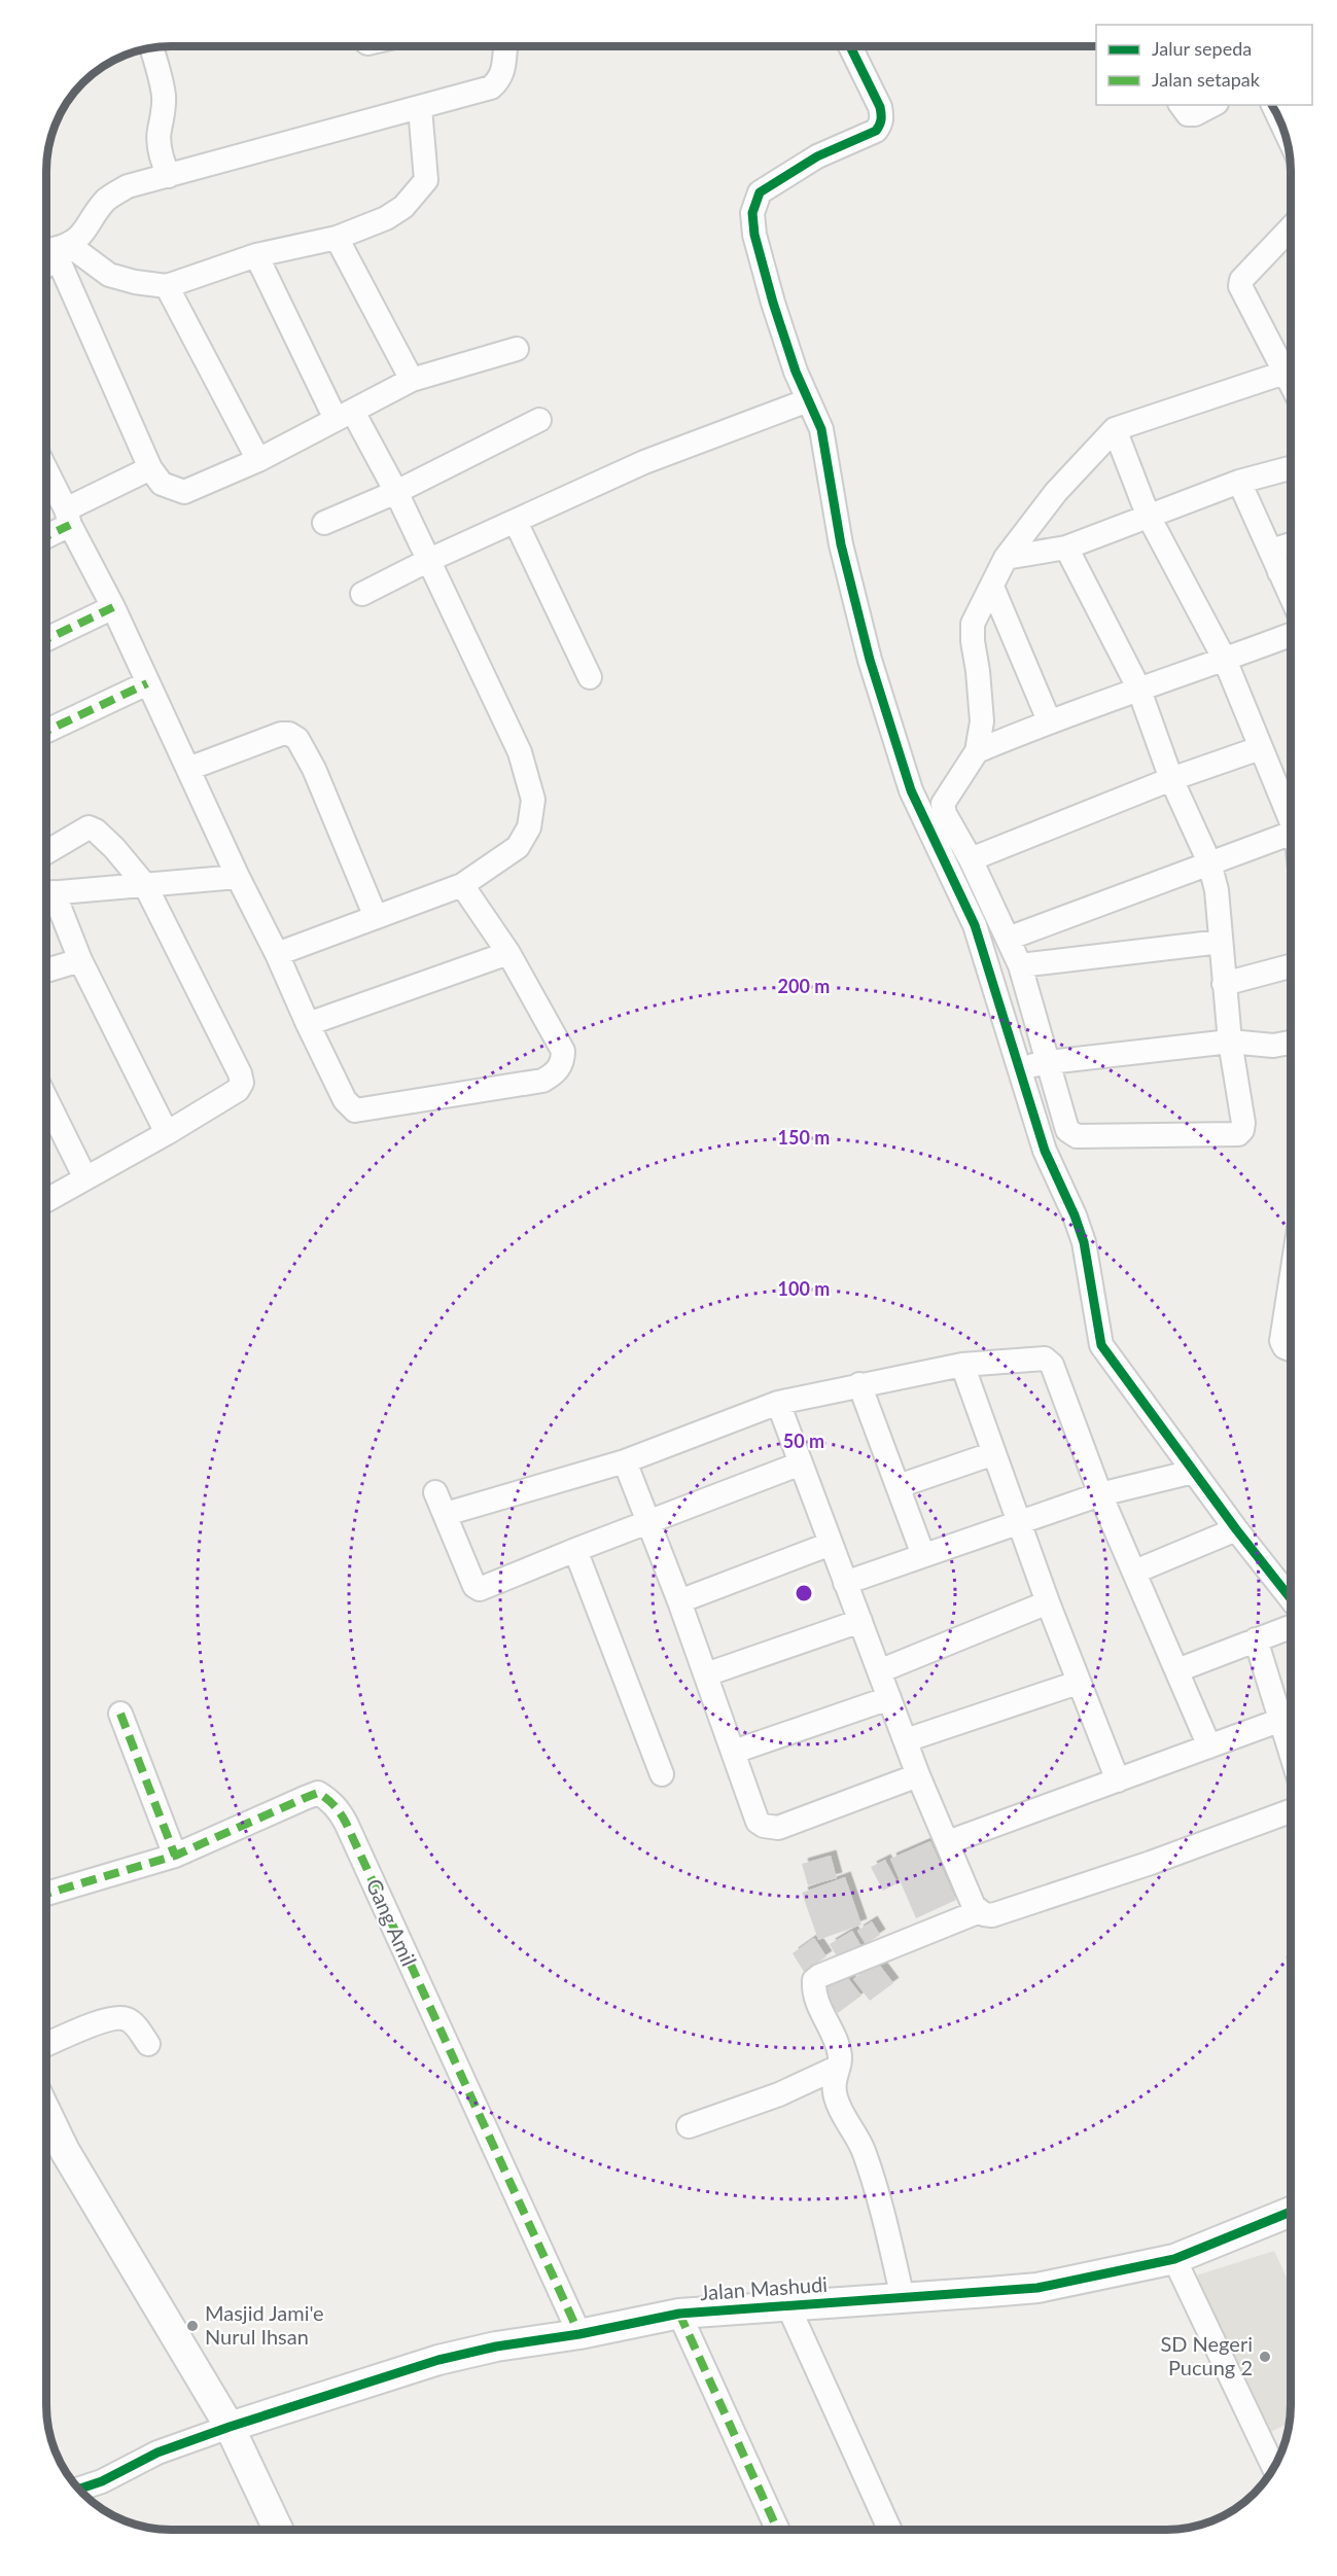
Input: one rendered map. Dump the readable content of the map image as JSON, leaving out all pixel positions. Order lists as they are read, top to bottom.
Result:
{
  "streets": {
    "street": ["Gang Amil", "Jalan Mashudi"]
  },
  "crossings": [
    ["Gang Amil", "Jalan Mashudi"]
  ],
  "places": ["Masjid Jami'e Nurul Ihsan", "SD Negeri Pucung 2"],
  "legend": ["Jalur sepeda", "Jalan setapak"],
  "rings": [
    "200 m",
    "150 m",
    "100 m",
    "50 m"
  ]
}
